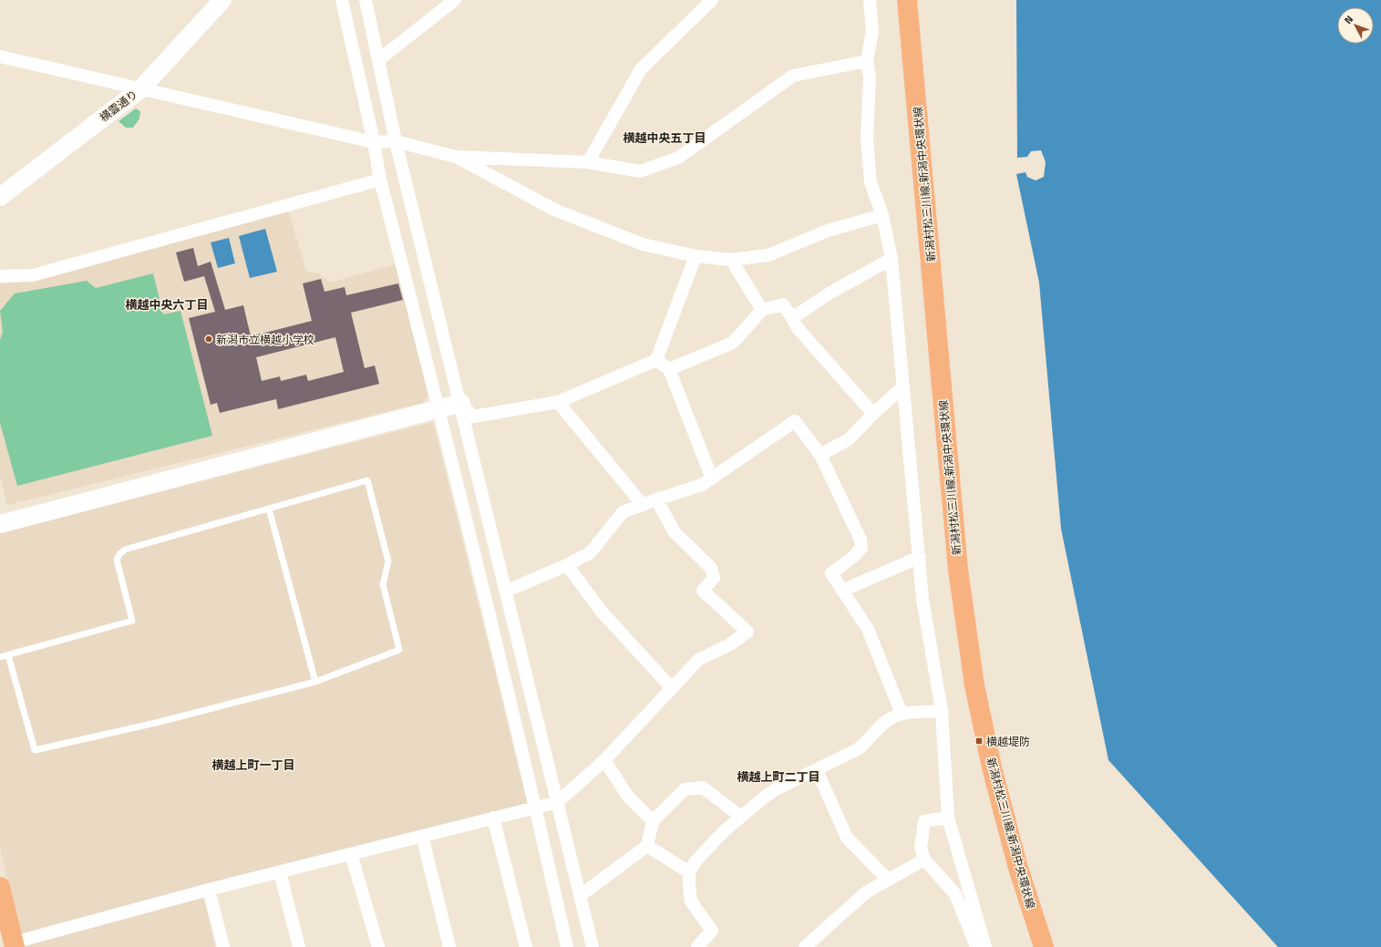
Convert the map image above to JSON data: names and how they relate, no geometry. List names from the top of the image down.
{
  "streets": {
    "main road": ["新潟村松三川線;新潟中央環状線"],
    "street": ["横雲通り"]
  },
  "districts": [
    "横越中央五丁目",
    "横越中央六丁目",
    "横越上町一丁目",
    "横越上町二丁目"
  ],
  "places": {
    "other": ["新潟市立横越小学校"],
    "transit": ["横越堤防"]
  },
  "north": "top left"
}
